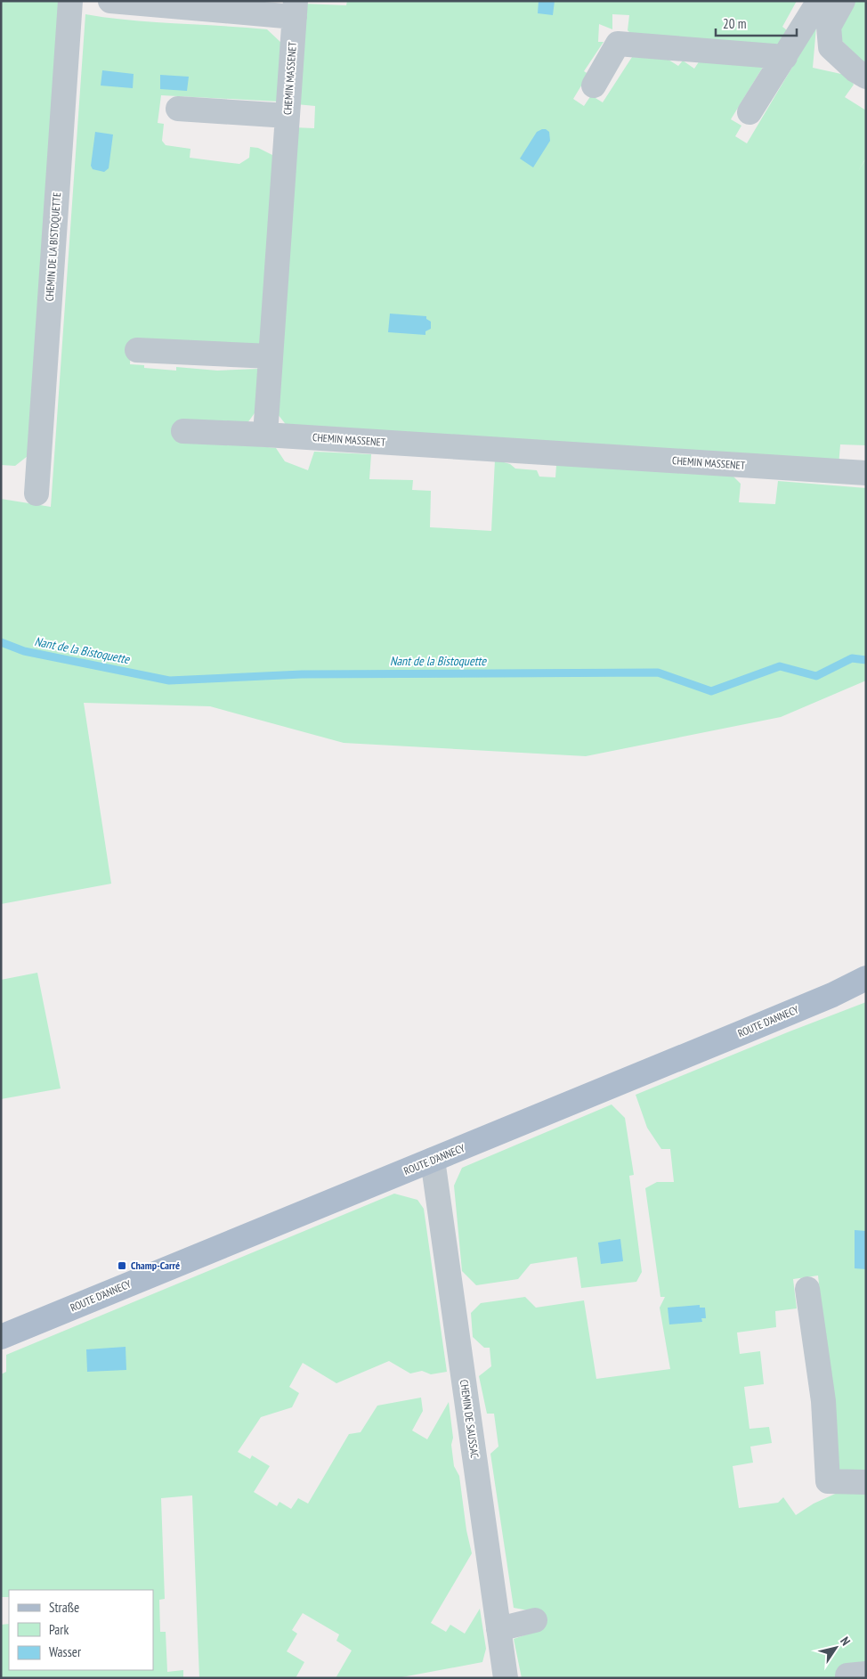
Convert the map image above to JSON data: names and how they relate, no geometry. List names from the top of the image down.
{
  "streets": {
    "main road": ["ROUTE D'ANNECY"],
    "street": ["CHEMIN MASSENET", "CHEMIN DE LA BISTOQUETTE", "CHEMIN DE SAUSSAC"]
  },
  "crossings": [
    ["ROUTE D'ANNECY", "CHEMIN DE SAUSSAC"]
  ],
  "water": ["Nant de la Bistoquette"],
  "places": {
    "transit": ["Champ-Carré"]
  },
  "legend": ["Straße", "Park", "Wasser"],
  "scale_bar": "20 m",
  "north": "top right"
}
